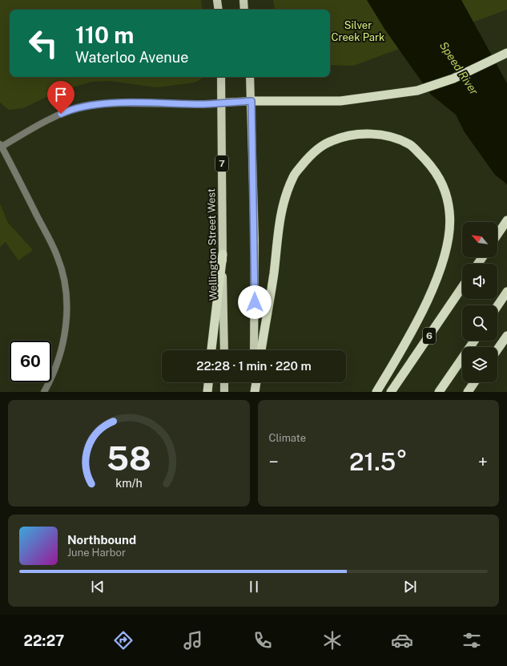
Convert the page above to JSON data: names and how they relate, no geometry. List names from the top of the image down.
{
  "streets": {
    "highway": ["6"],
    "main road": ["7", "Wellington Street West"]
  },
  "water": ["Speed River"],
  "parks": ["Silver Creek Park"],
  "north": "top left",
  "page": {
    "turn": ["110 m", "Waterloo Avenue"],
    "limit": "60",
    "trip": "22:28 · 1 min · 220 m",
    "tile": "Climate",
    "heat": ["−", "21.5°", "+"],
    "song": ["Northbound", "June Harbor"],
    "tabs": "22:27",
    "gauge": ["58", "km/h"]
  }
}
